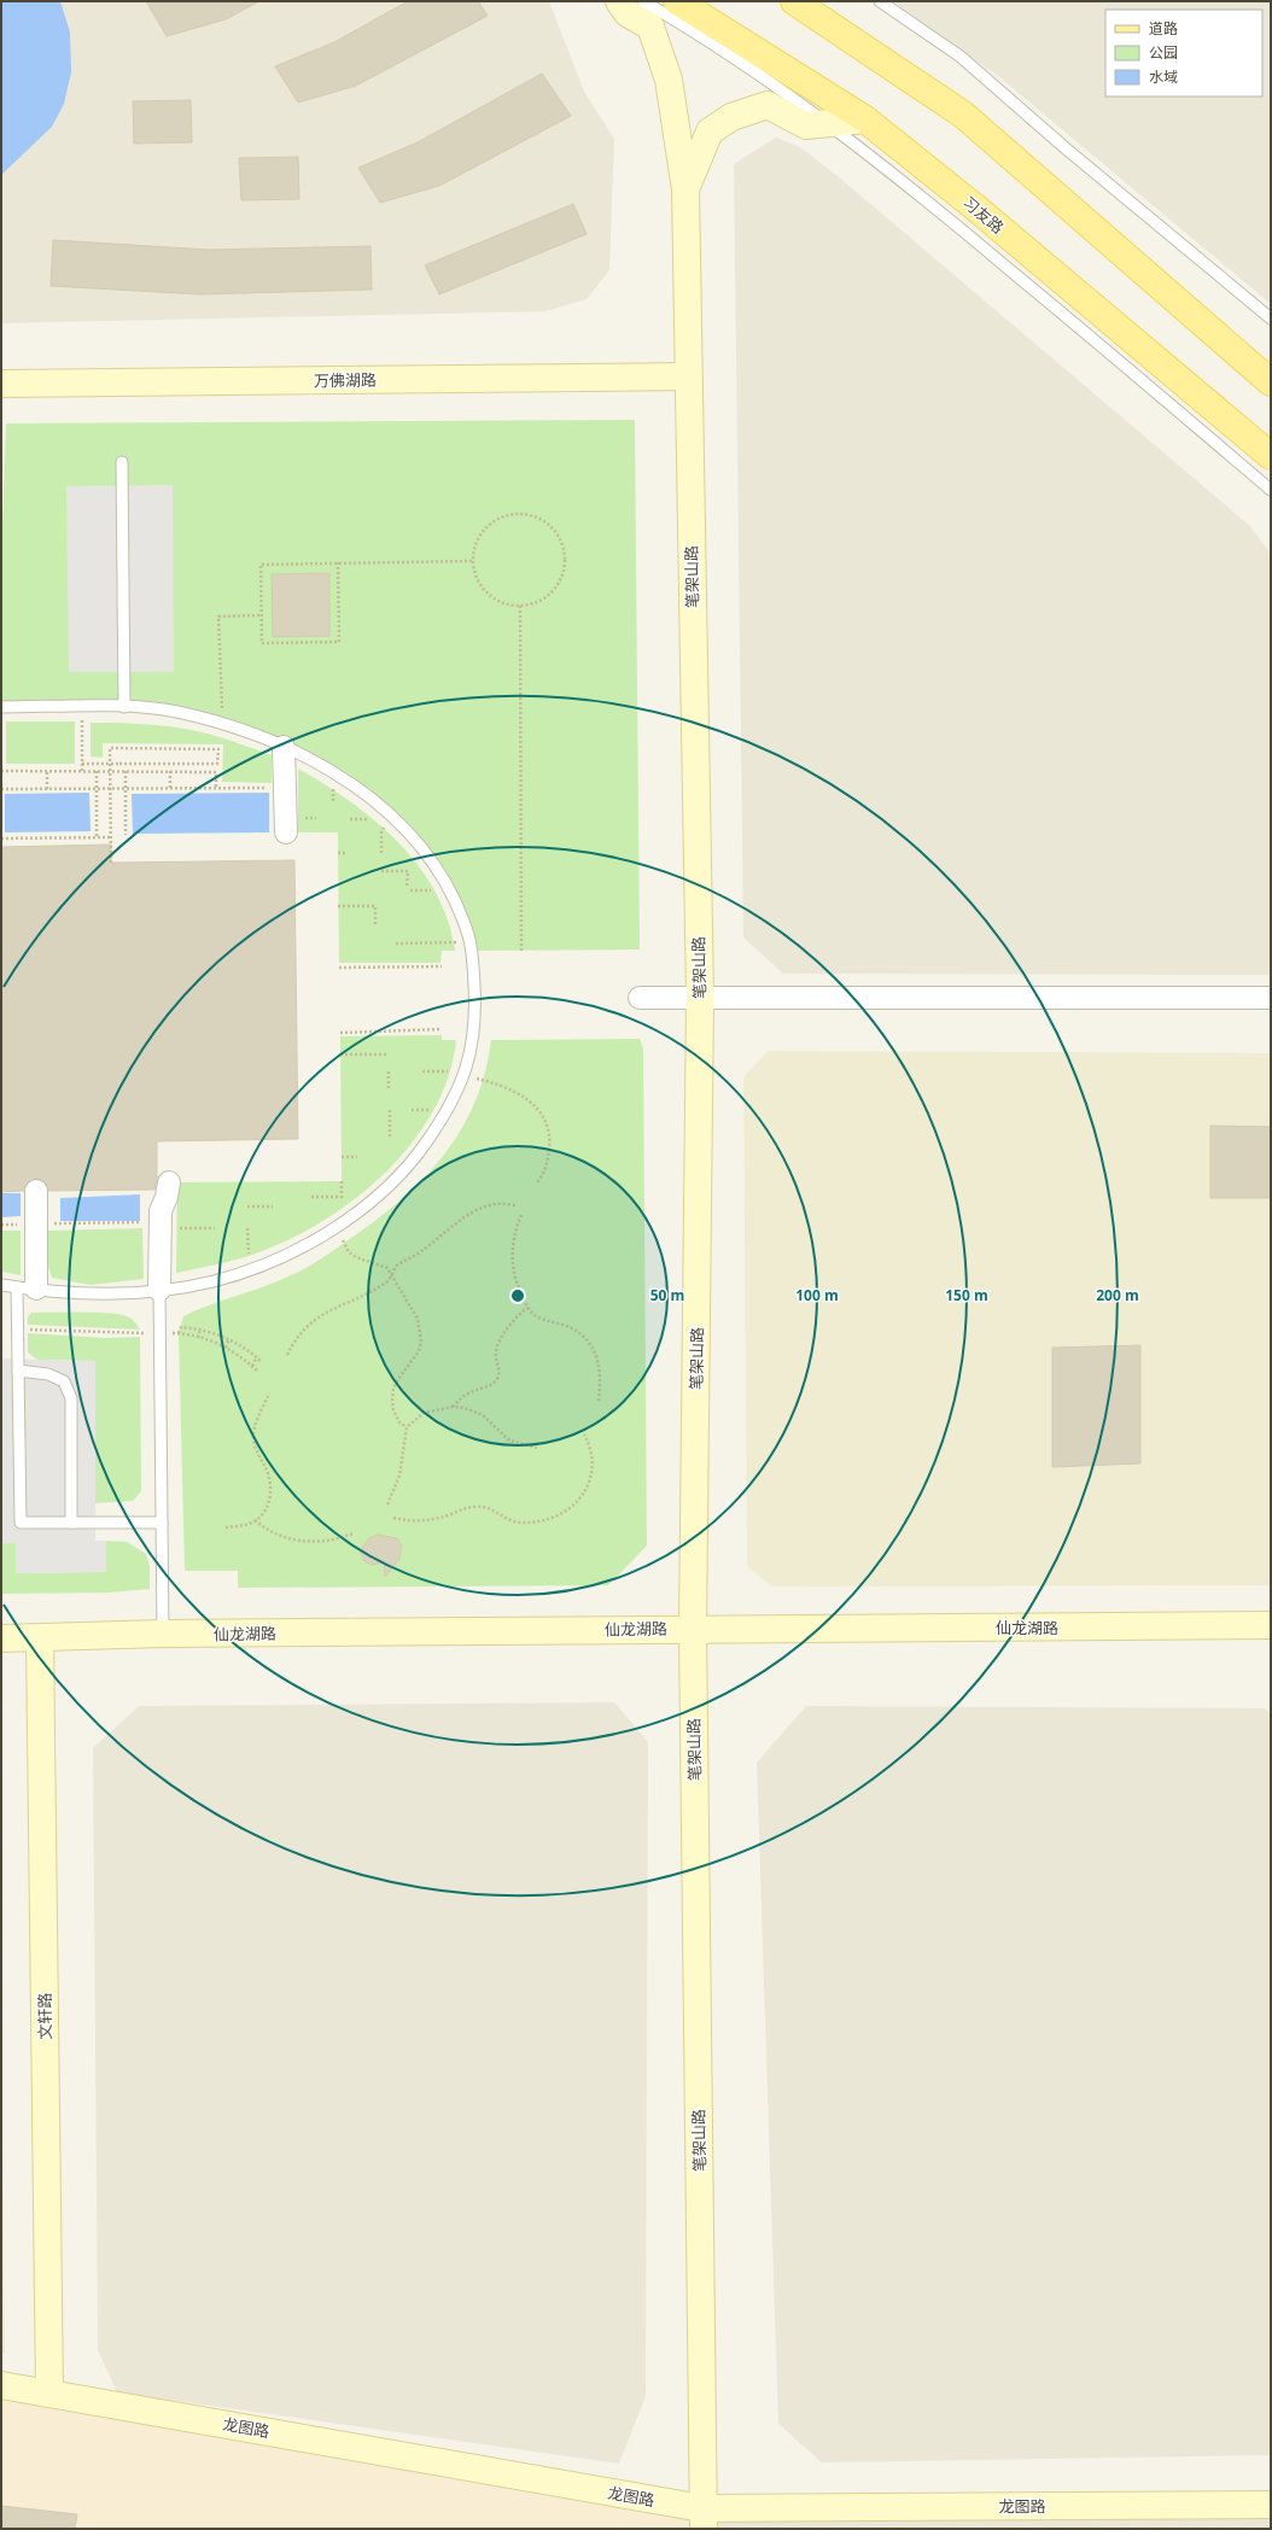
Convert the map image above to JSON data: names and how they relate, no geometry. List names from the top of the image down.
{
  "streets": {
    "main road": ["习友路"],
    "street": [
      "万佛湖路",
      "笔架山路",
      "仙龙湖路",
      "文轩路",
      "龙图路"
    ]
  },
  "crossings": [
    ["万佛湖路", "笔架山路"],
    ["笔架山路", "仙龙湖路"],
    ["笔架山路", "龙图路"],
    ["仙龙湖路", "文轩路"],
    ["文轩路", "龙图路"]
  ],
  "legend": ["道路", "公园", "水域"],
  "rings": [
    "50 m",
    "100 m",
    "150 m",
    "200 m"
  ]
}
